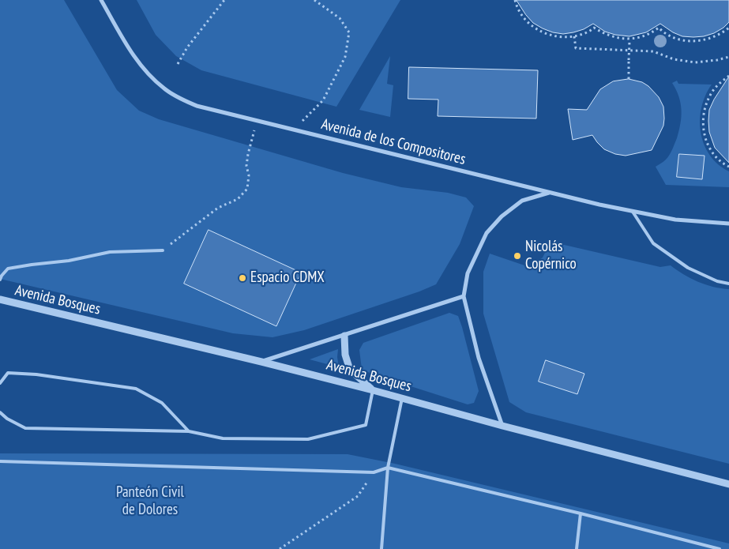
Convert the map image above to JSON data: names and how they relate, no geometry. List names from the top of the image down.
{
  "streets": {
    "street": ["Avenida de los Compositores", "Avenida Bosques"]
  },
  "parks": ["Panteón Civil de Dolores"],
  "places": ["Nicolás Copérnico", "Espacio CDMX"]
}
